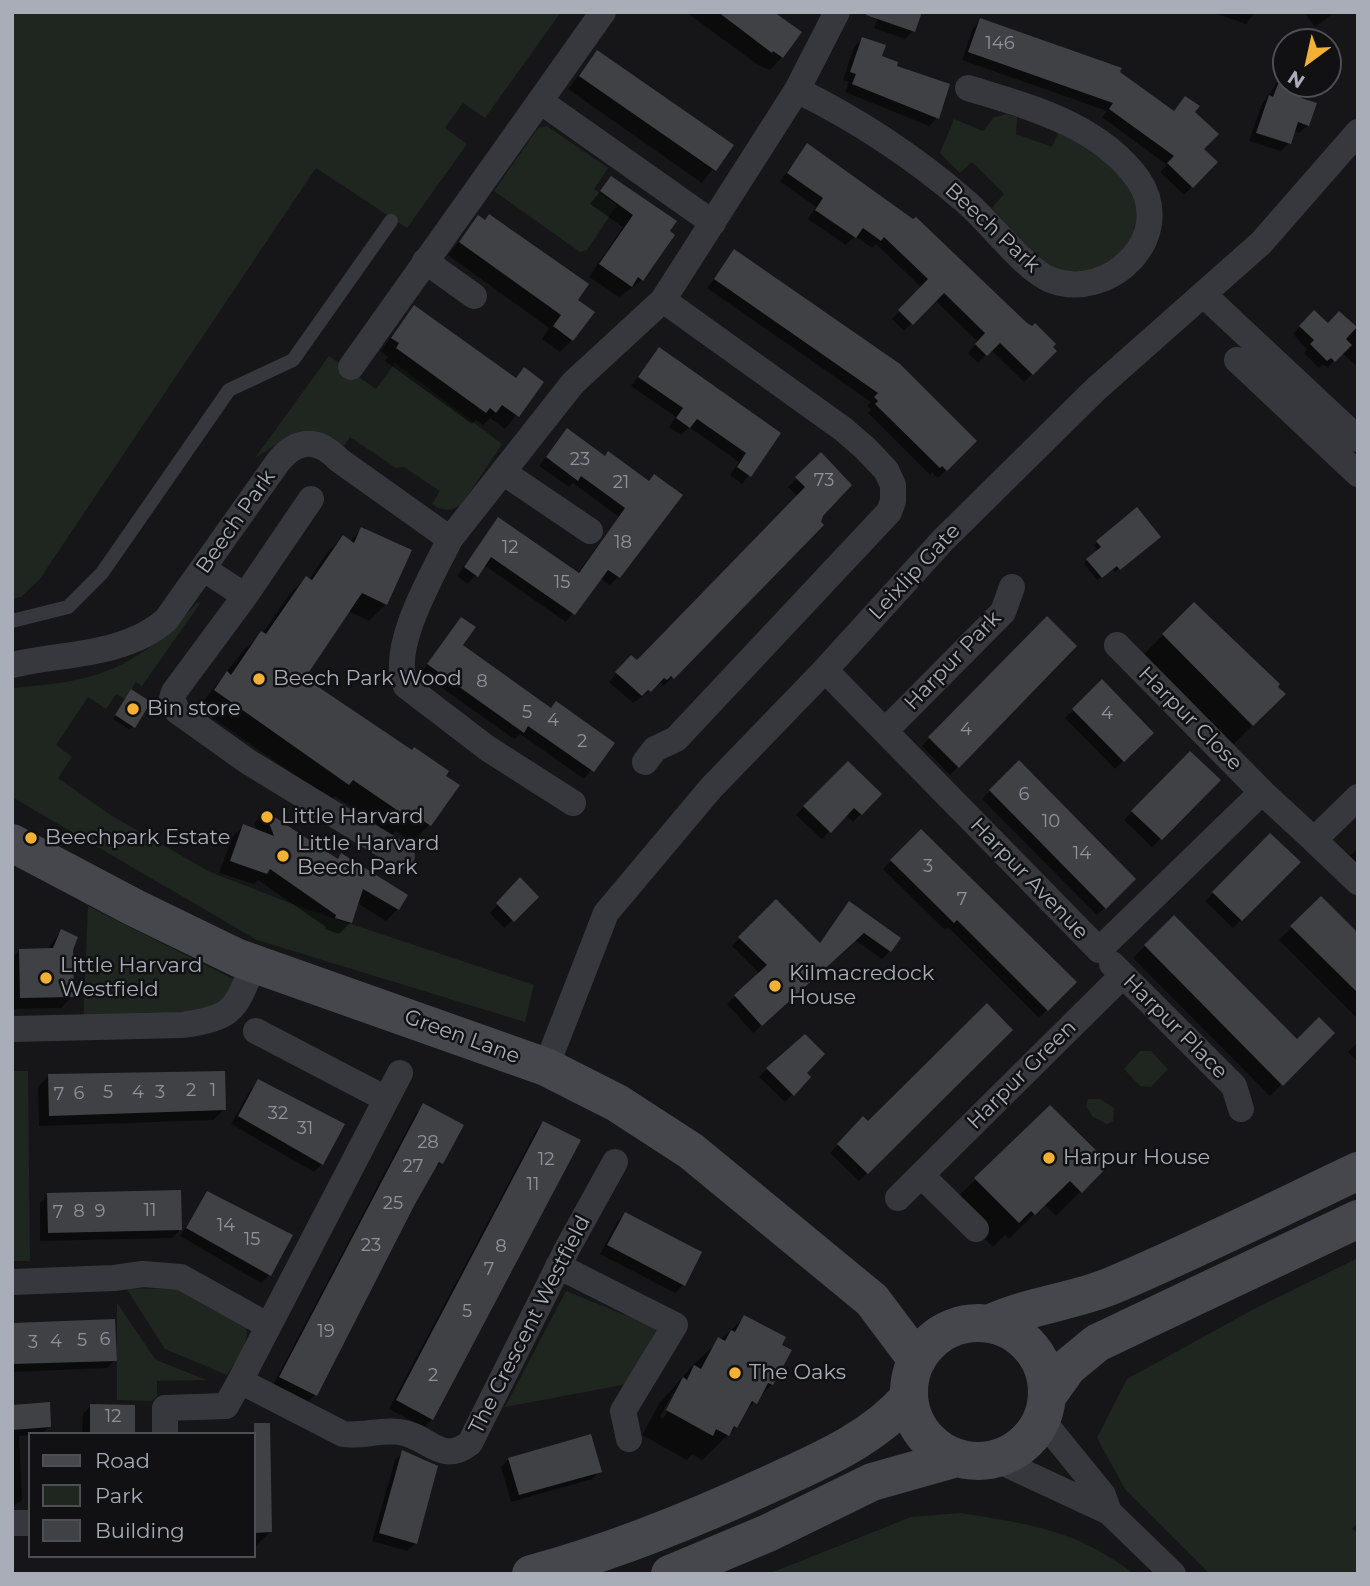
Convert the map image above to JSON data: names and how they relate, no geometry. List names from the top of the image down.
{
  "streets": {
    "main road": ["Green Lane"],
    "street": [
      "Beech Park",
      "Leixlip Gate",
      "Harpur Park",
      "Harpur Close",
      "Harpur Avenue",
      "Harpur Place",
      "Harpur Green",
      "The Crescent Westfield"
    ]
  },
  "crossings": [
    ["Leixlip Gate", "Harpur Avenue"],
    ["Leixlip Gate", "Green Lane"],
    ["Harpur Park", "Harpur Avenue"],
    ["Harpur Close", "Harpur Avenue"],
    ["Harpur Avenue", "Harpur Place"],
    ["Harpur Place", "Harpur Green"]
  ],
  "places": [
    "Beech Park Wood",
    "Bin store",
    "Little Harvard",
    "Beechpark Estate",
    "Little Harvard Beech Park",
    "Little Harvard Westfield",
    "Kilmacredock House",
    "Harpur House",
    "The Oaks"
  ],
  "house_numbers": [
    "146",
    "23",
    "73",
    "21",
    "18",
    "12",
    "15",
    "8",
    "5",
    "4",
    "4",
    "4",
    "2",
    "6",
    "10",
    "14",
    "3",
    "7",
    "2",
    "1",
    "5",
    "4",
    "3",
    "6",
    "7",
    "32",
    "31",
    "28",
    "12",
    "27",
    "11",
    "25",
    "11",
    "8",
    "9",
    "7",
    "14",
    "15",
    "23",
    "8",
    "7",
    "5",
    "19",
    "6",
    "5",
    "4",
    "3",
    "2",
    "12"
  ],
  "legend": ["Road", "Park", "Building"],
  "north": "bottom left"
}
